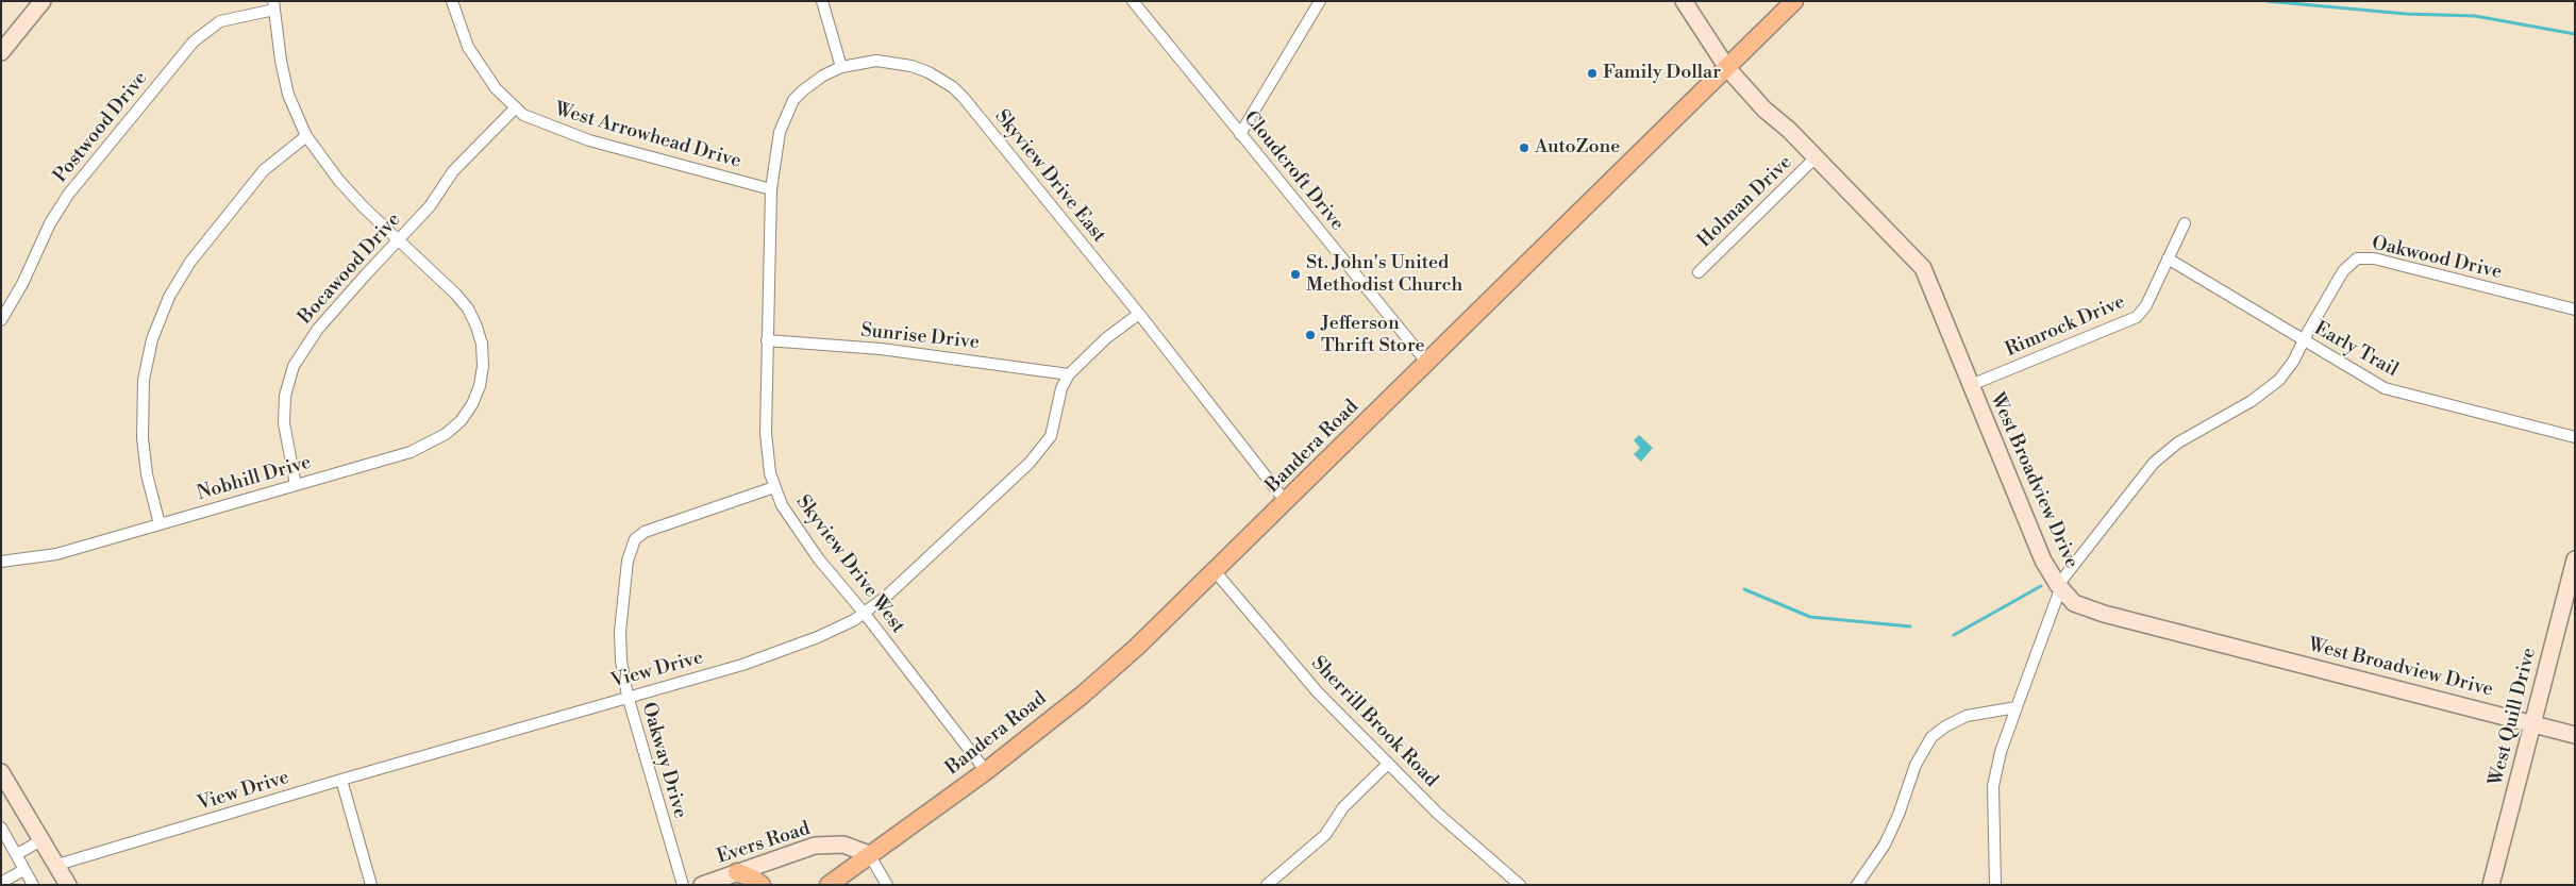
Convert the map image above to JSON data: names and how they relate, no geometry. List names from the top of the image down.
{
  "streets": {
    "main road": ["Bandera Road"],
    "street": [
      "Postwood Drive",
      "West Arrowhead Drive",
      "Cloudcroft Drive",
      "Skyview Drive East",
      "Holman Drive",
      "Oakwood Drive",
      "Bocawood Drive",
      "Rimrock Drive",
      "Sunrise Drive",
      "Early Trail",
      "Nobhill Drive",
      "West Broadview Drive",
      "Skyview Drive West",
      "View Drive",
      "West Quill Drive",
      "Sherrill Brook Road",
      "Oakway Drive",
      "Evers Road"
    ]
  },
  "crossings": [
    ["Postwood Drive", "Nobhill Drive"],
    ["West Arrowhead Drive", "Skyview Drive East"],
    ["West Arrowhead Drive", "Bocawood Drive"],
    ["West Arrowhead Drive", "Skyview Drive West"],
    ["Cloudcroft Drive", "Bandera Road"],
    ["Skyview Drive East", "Bandera Road"],
    ["Skyview Drive East", "Skyview Drive West"],
    ["Skyview Drive East", "View Drive"],
    ["Holman Drive", "West Broadview Drive"],
    ["Oakwood Drive", "Early Trail"],
    ["Oakwood Drive", "West Broadview Drive"],
    ["Bocawood Drive", "Nobhill Drive"],
    ["Rimrock Drive", "Early Trail"],
    ["Rimrock Drive", "West Broadview Drive"],
    ["Sunrise Drive", "Skyview Drive West"],
    ["Sunrise Drive", "View Drive"],
    ["Bandera Road", "West Broadview Drive"],
    ["Bandera Road", "Skyview Drive West"],
    ["Bandera Road", "Sherrill Brook Road"],
    ["Bandera Road", "Evers Road"],
    ["West Broadview Drive", "West Quill Drive"],
    ["Skyview Drive West", "View Drive"],
    ["Skyview Drive West", "Oakway Drive"],
    ["View Drive", "Oakway Drive"]
  ],
  "places": [
    "Family Dollar",
    "AutoZone",
    "St. John's United Methodist Church",
    "Jefferson Thrift Store"
  ]
}
